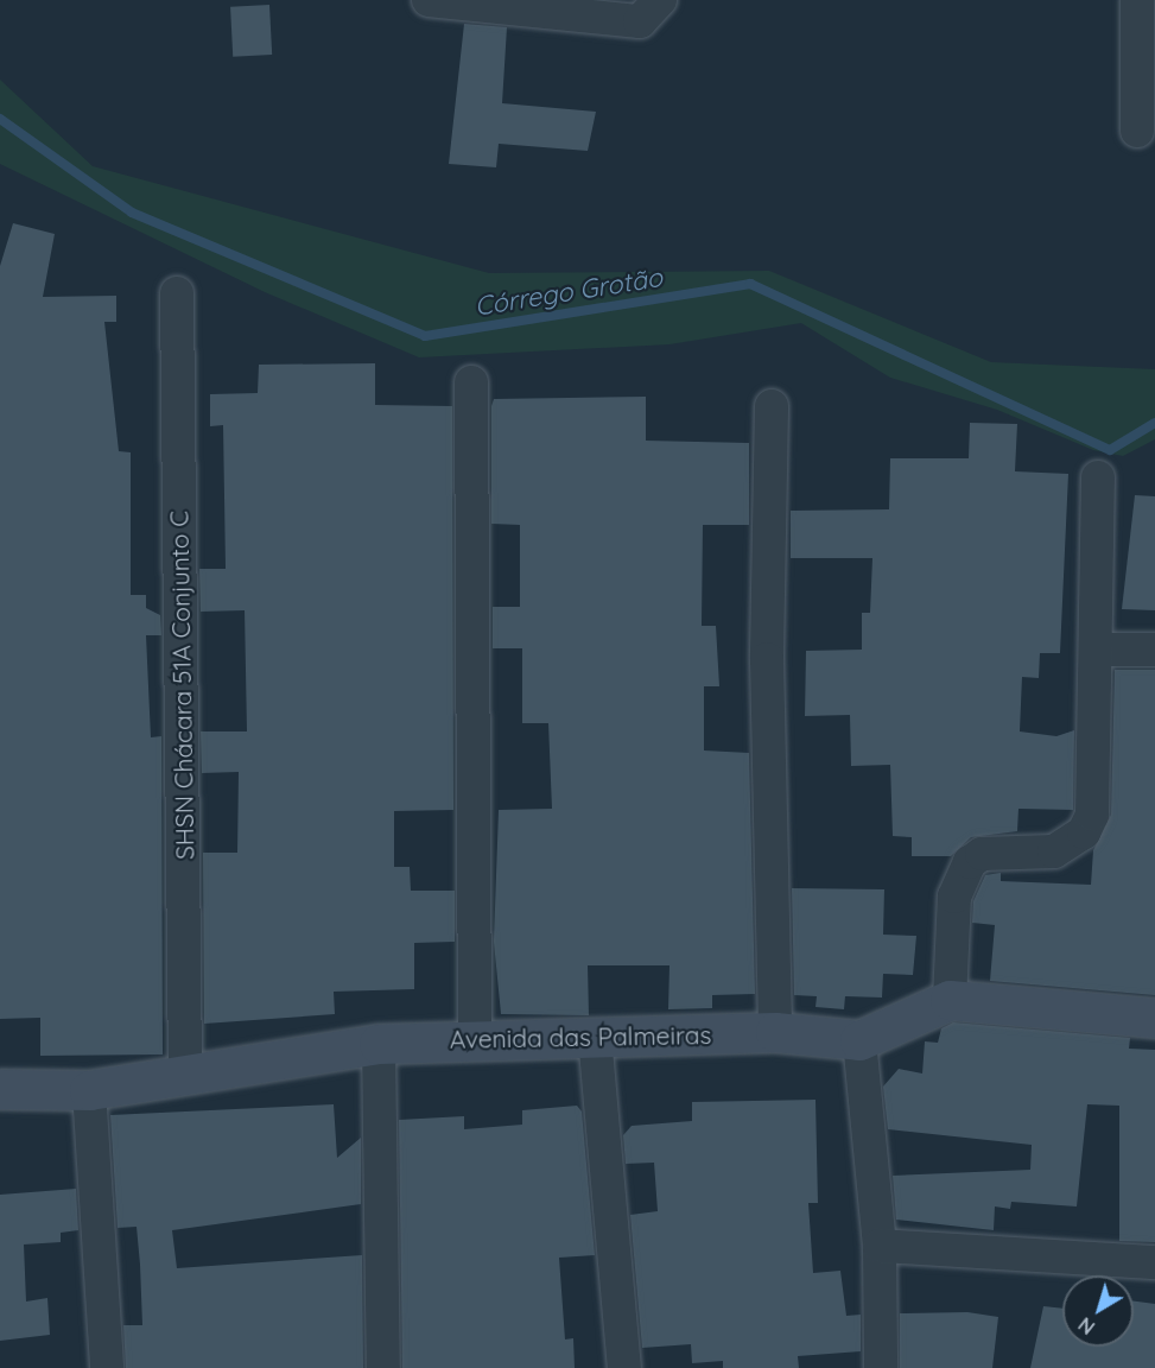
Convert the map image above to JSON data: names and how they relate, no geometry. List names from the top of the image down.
{
  "streets": {
    "street": ["SHSN Chácara 51A Conjunto C", "Avenida das Palmeiras"]
  },
  "crossings": [
    ["SHSN Chácara 51A Conjunto C", "Avenida das Palmeiras"]
  ],
  "water": ["Córrego Grotão"],
  "north": "bottom left"
}
